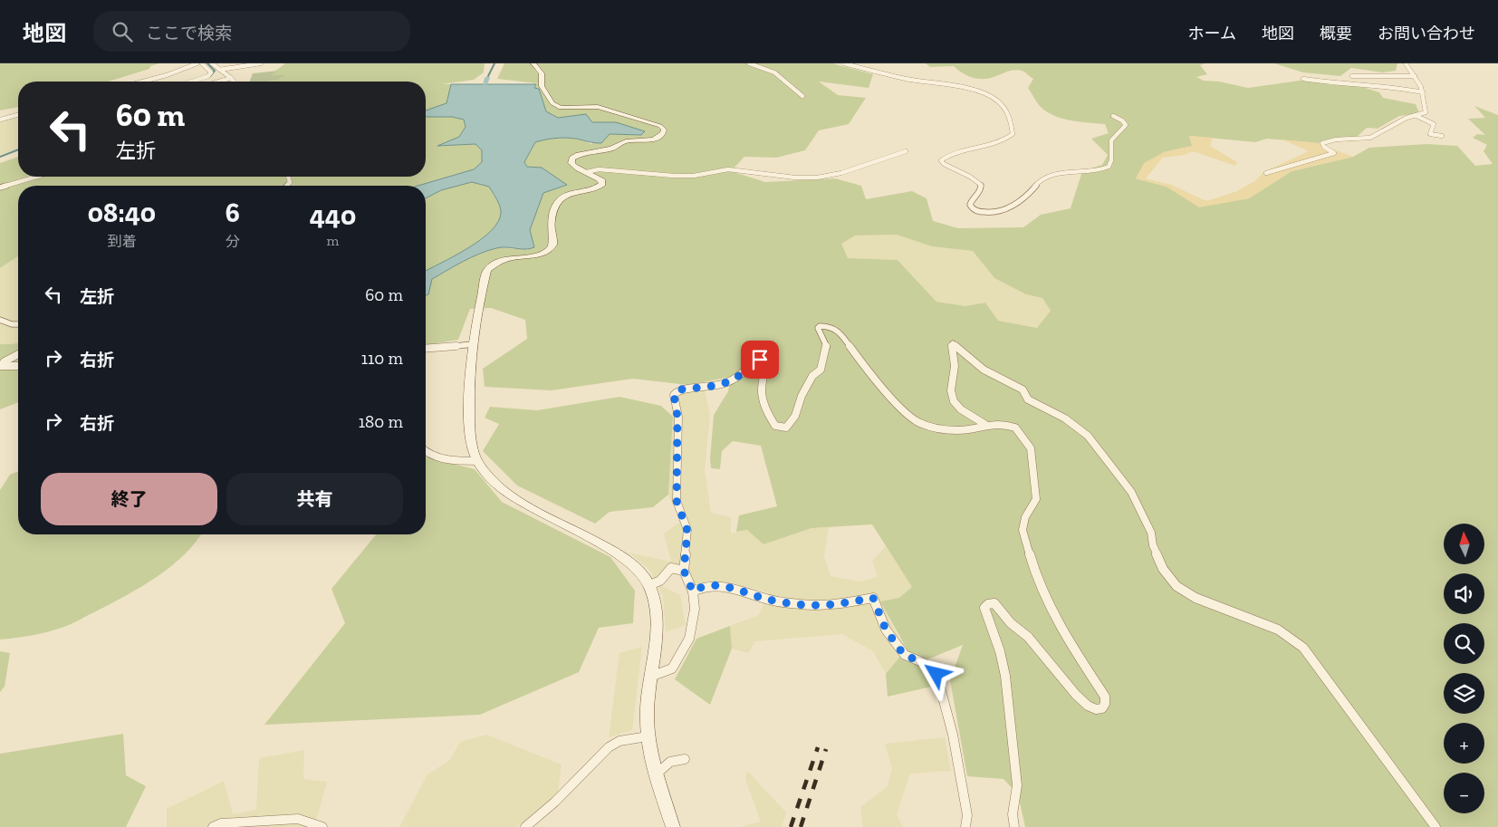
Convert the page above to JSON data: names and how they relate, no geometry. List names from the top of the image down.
{
  "north": "top",
  "page": {
    "header": "地図",
    "search": "ここで検索",
    "nav": [
      "ホーム",
      "地図",
      "概要",
      "お問い合わせ"
    ],
    "turn": ["60 m", "左折"],
    "eta": [
      "08:40",
      "到着",
      "6",
      "分",
      "440",
      "m"
    ],
    "list": [
      {
        "name": "左折",
        "value": "60 m"
      },
      {
        "name": "右折",
        "value": "110 m"
      },
      {
        "name": "右折",
        "value": "180 m"
      }
    ],
    "buttons": ["終了", "共有"],
    "map_buttons": ["+", "−"]
  }
}
